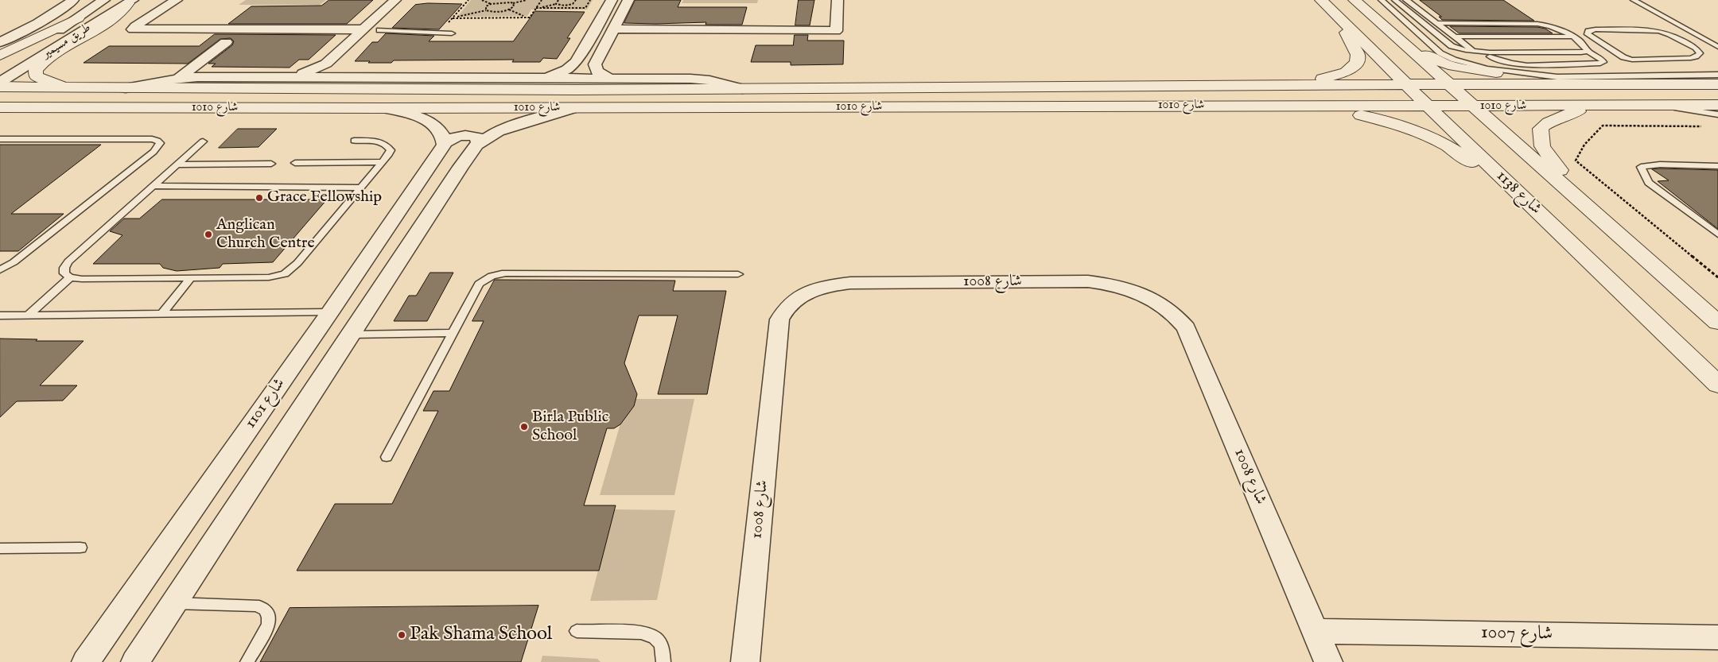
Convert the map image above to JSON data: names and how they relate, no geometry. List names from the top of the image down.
{
  "streets": {
    "street": [
      "طريق مسيمير",
      "شارع 1010",
      "شارع 1138",
      "شارع 1008",
      "شارع 1101",
      "شارع 1007"
    ]
  },
  "crossings": [
    ["شارع 1010", "شارع 1138"],
    ["شارع 1010", "شارع 1101"],
    ["شارع 1008", "شارع 1007"]
  ],
  "places": [
    "Grace Fellowship",
    "Anglican Church Centre",
    "Birla Public School",
    "Pak Shama School"
  ]
}
